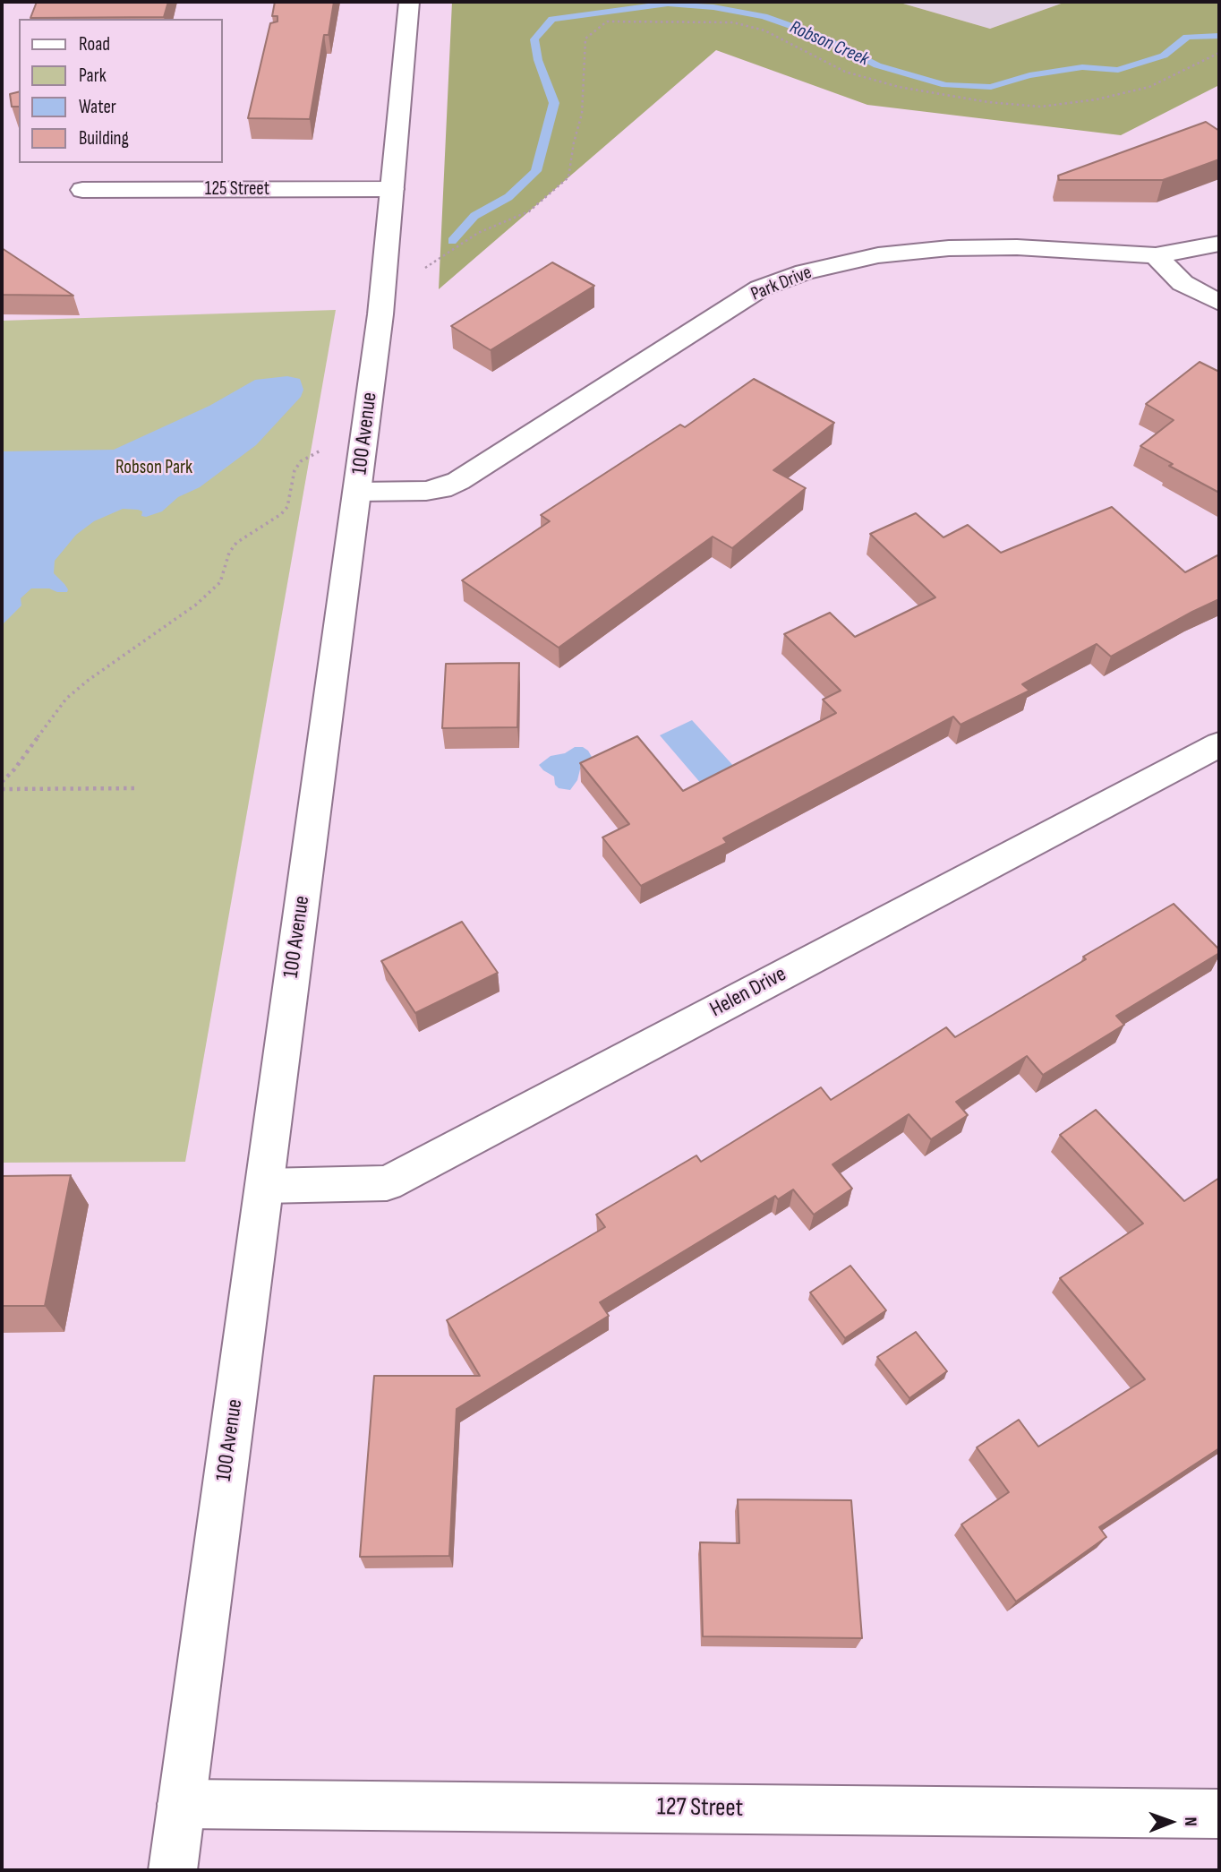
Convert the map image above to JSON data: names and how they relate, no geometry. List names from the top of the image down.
{
  "streets": {
    "street": [
      "125 Street",
      "Park Drive",
      "100 Avenue",
      "Helen Drive",
      "127 Street"
    ]
  },
  "crossings": [
    ["125 Street", "100 Avenue"],
    ["Park Drive", "100 Avenue"],
    ["100 Avenue", "Helen Drive"],
    ["100 Avenue", "127 Street"]
  ],
  "water": ["Robson Creek"],
  "parks": ["Robson Park"],
  "legend": [
    "Road",
    "Park",
    "Water",
    "Building"
  ],
  "north": "right"
}
